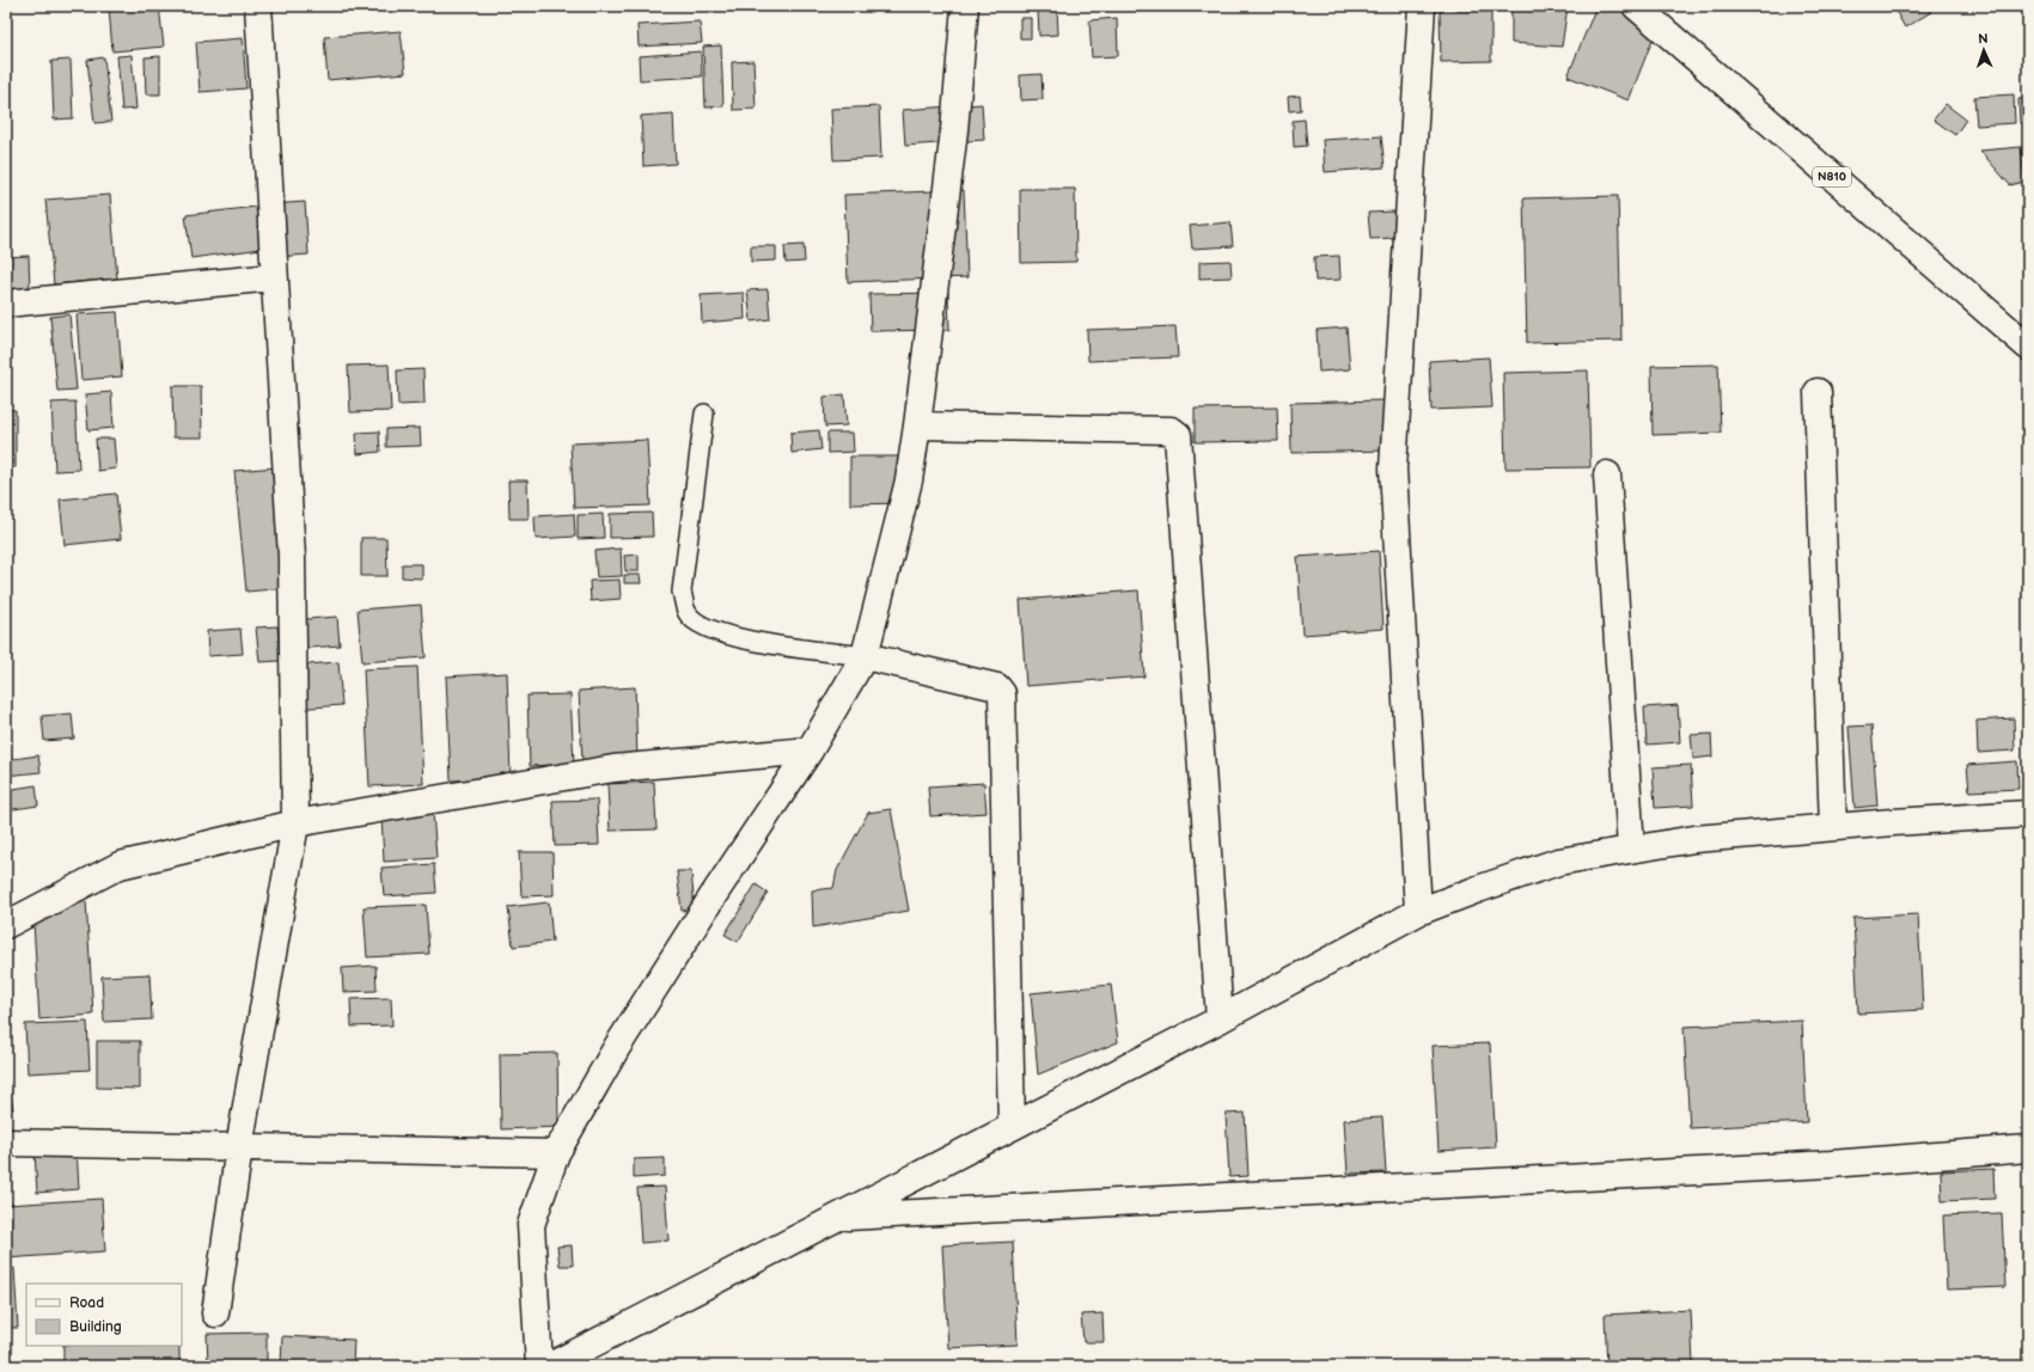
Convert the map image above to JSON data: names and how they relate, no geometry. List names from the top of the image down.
{
  "streets": {
    "main road": ["N810"]
  },
  "legend": ["Road", "Building"],
  "north": "top"
}
